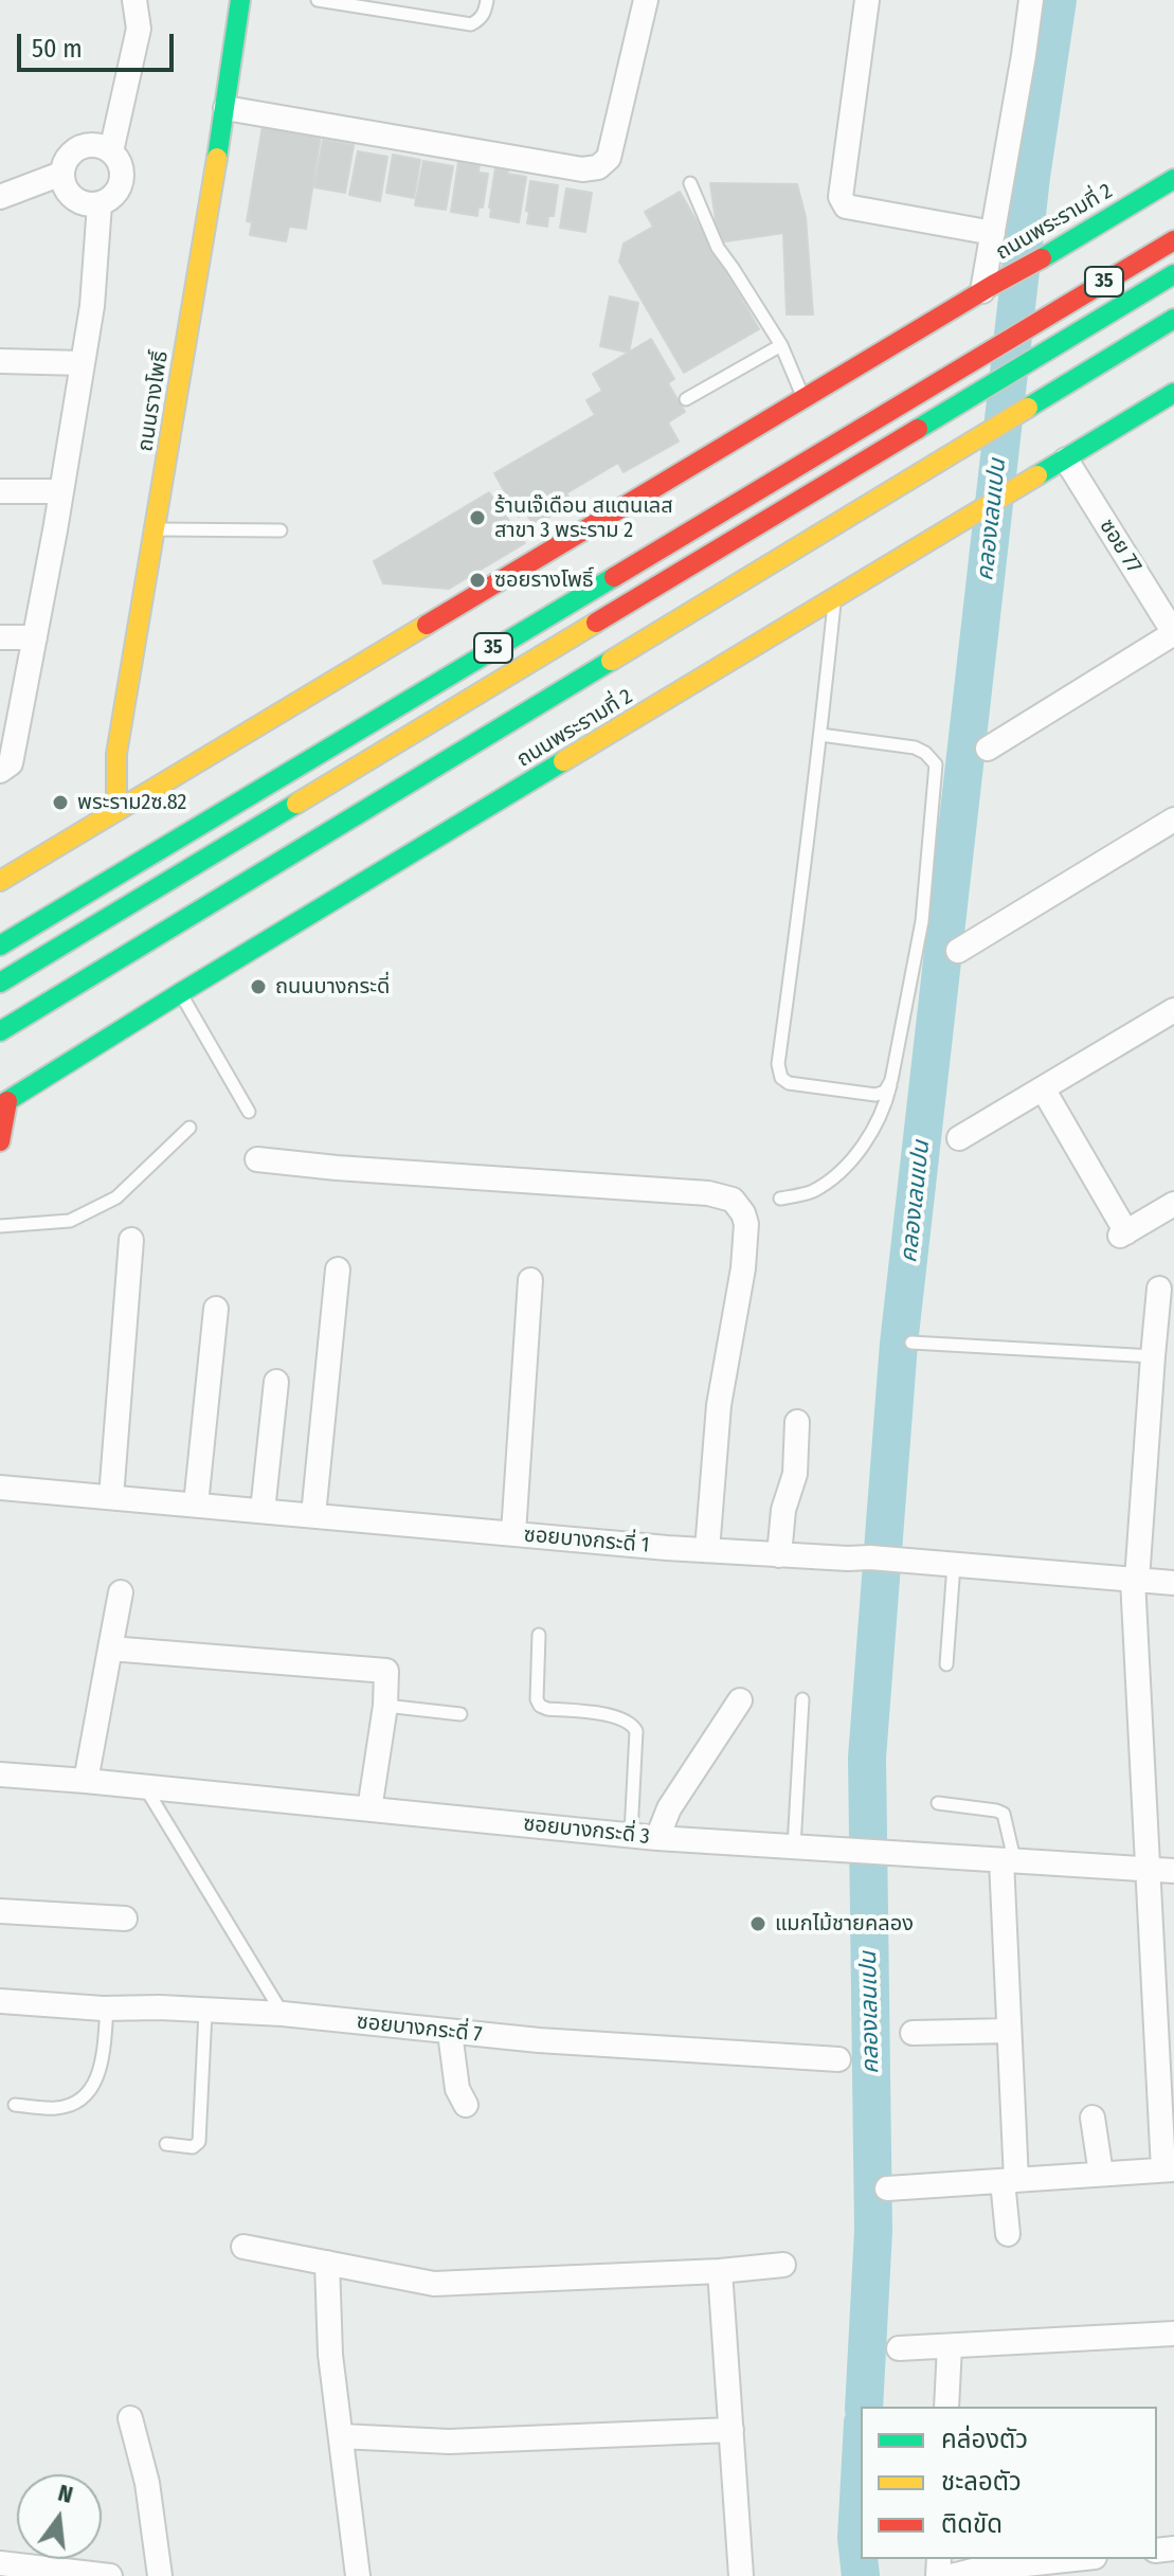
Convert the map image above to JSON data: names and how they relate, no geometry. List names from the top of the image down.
{
  "streets": {
    "main road": ["ถนนพระรามที่ 2", "35", "ถนนรางโพธิ์"],
    "street": [
      "ซอย 77",
      "ซอยบางกระดี่ 1",
      "ซอยบางกระดี่ 3",
      "ซอยบางกระดี่ 7"
    ]
  },
  "crossings": [
    ["ถนนพระรามที่ 2", "ถนนรางโพธิ์"],
    ["ถนนพระรามที่ 2", "ซอย 77"]
  ],
  "water": ["คลองเลนเปน"],
  "places": [
    "ร้านเจ๊เดือน สแตนเลส สาขา 3 พระราม 2",
    "ซอยรางโพธิ์",
    "พระราม2ซ.82",
    "ถนนบางกระดี่",
    "แมกไม้ชายคลอง"
  ],
  "legend": ["คล่องตัว", "ชะลอตัว", "ติดขัด"],
  "scale_bar": "50 m",
  "north": "top"
}
